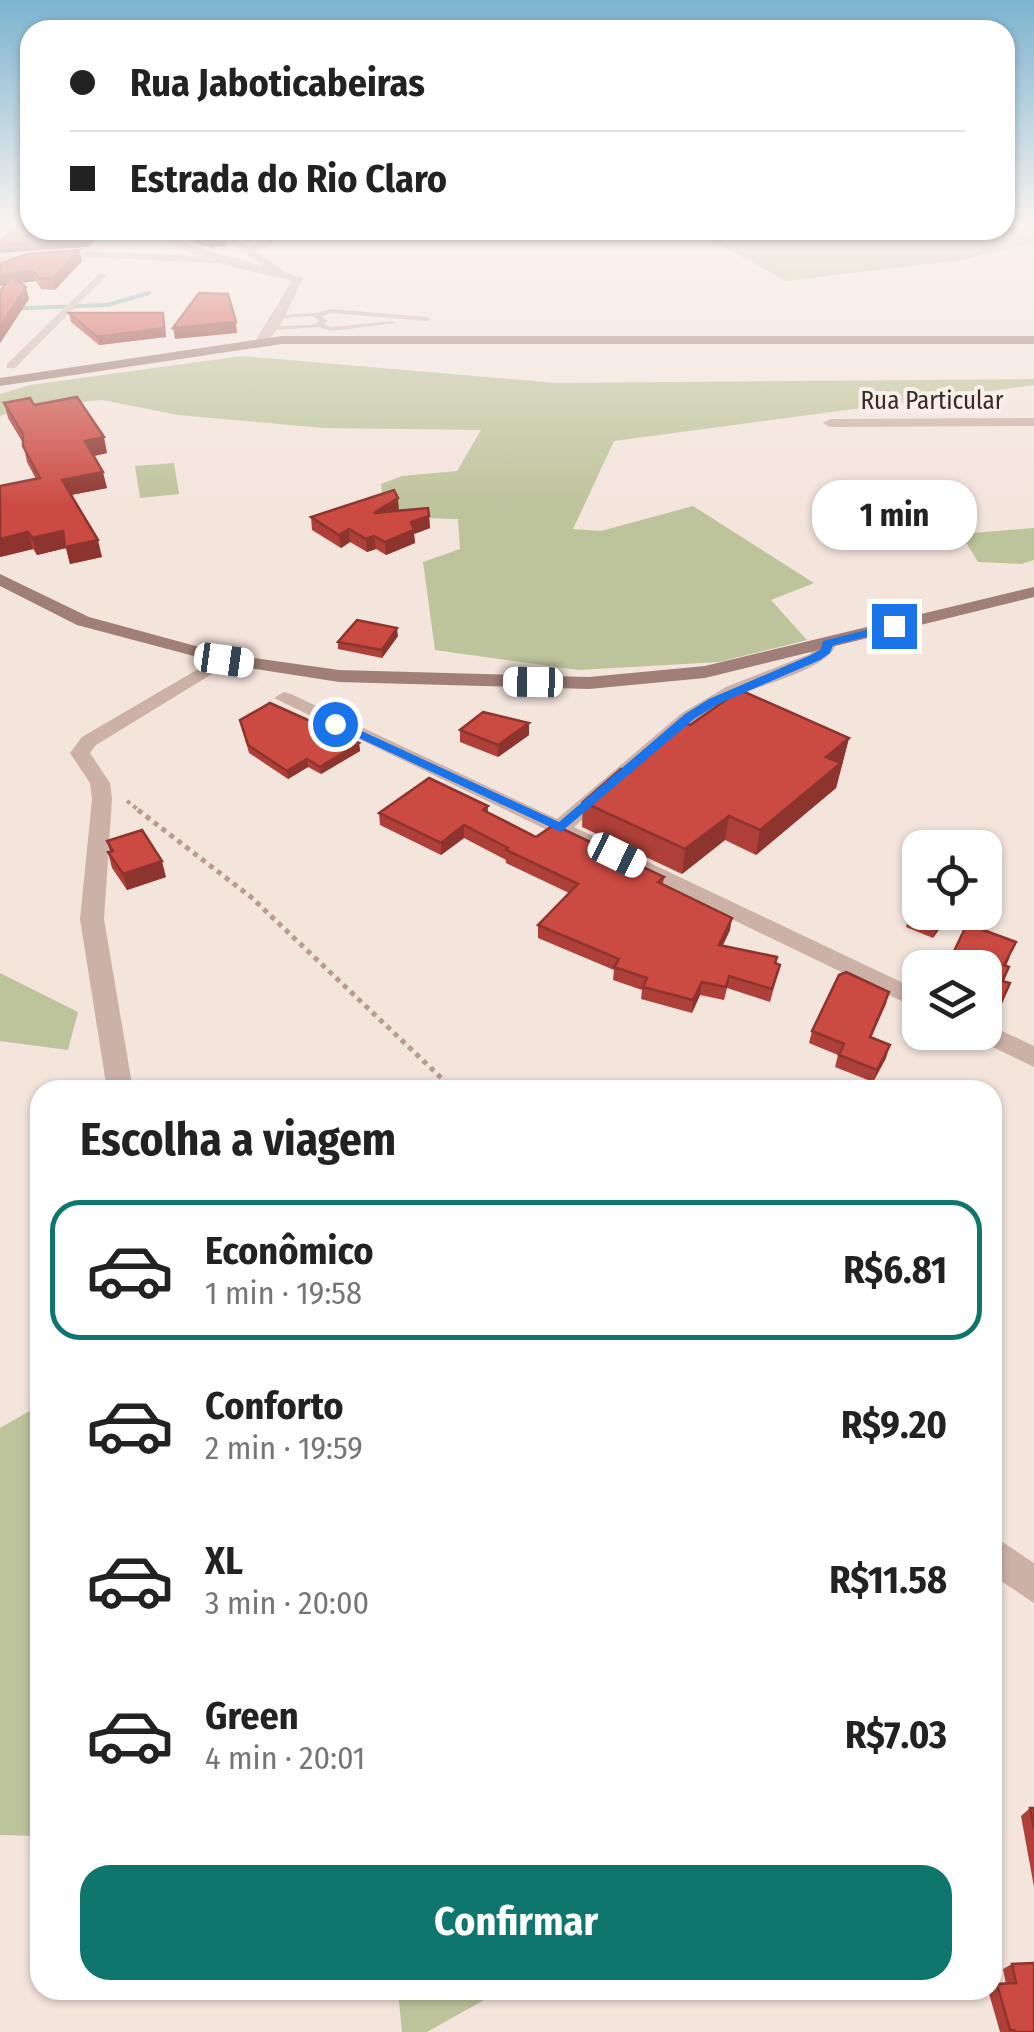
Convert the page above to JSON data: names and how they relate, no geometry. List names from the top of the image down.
{
  "streets": {
    "street": ["Rua Particular"]
  },
  "page": {
    "banner": ["Rua Jaboticabeiras", "Estrada do Rio Claro"],
    "bubble": "1 min",
    "heading": "Escolha a viagem",
    "list": [
      {
        "name": "Econômico",
        "note": "1 min · 19:58",
        "value": "R$6.81"
      },
      {
        "name": "Conforto",
        "note": "2 min · 19:59",
        "value": "R$9.20"
      },
      {
        "name": "XL",
        "note": "3 min · 20:00",
        "value": "R$11.58"
      },
      {
        "name": "Green",
        "note": "4 min · 20:01",
        "value": "R$7.03"
      }
    ],
    "buttons": "Confirmar"
  }
}
